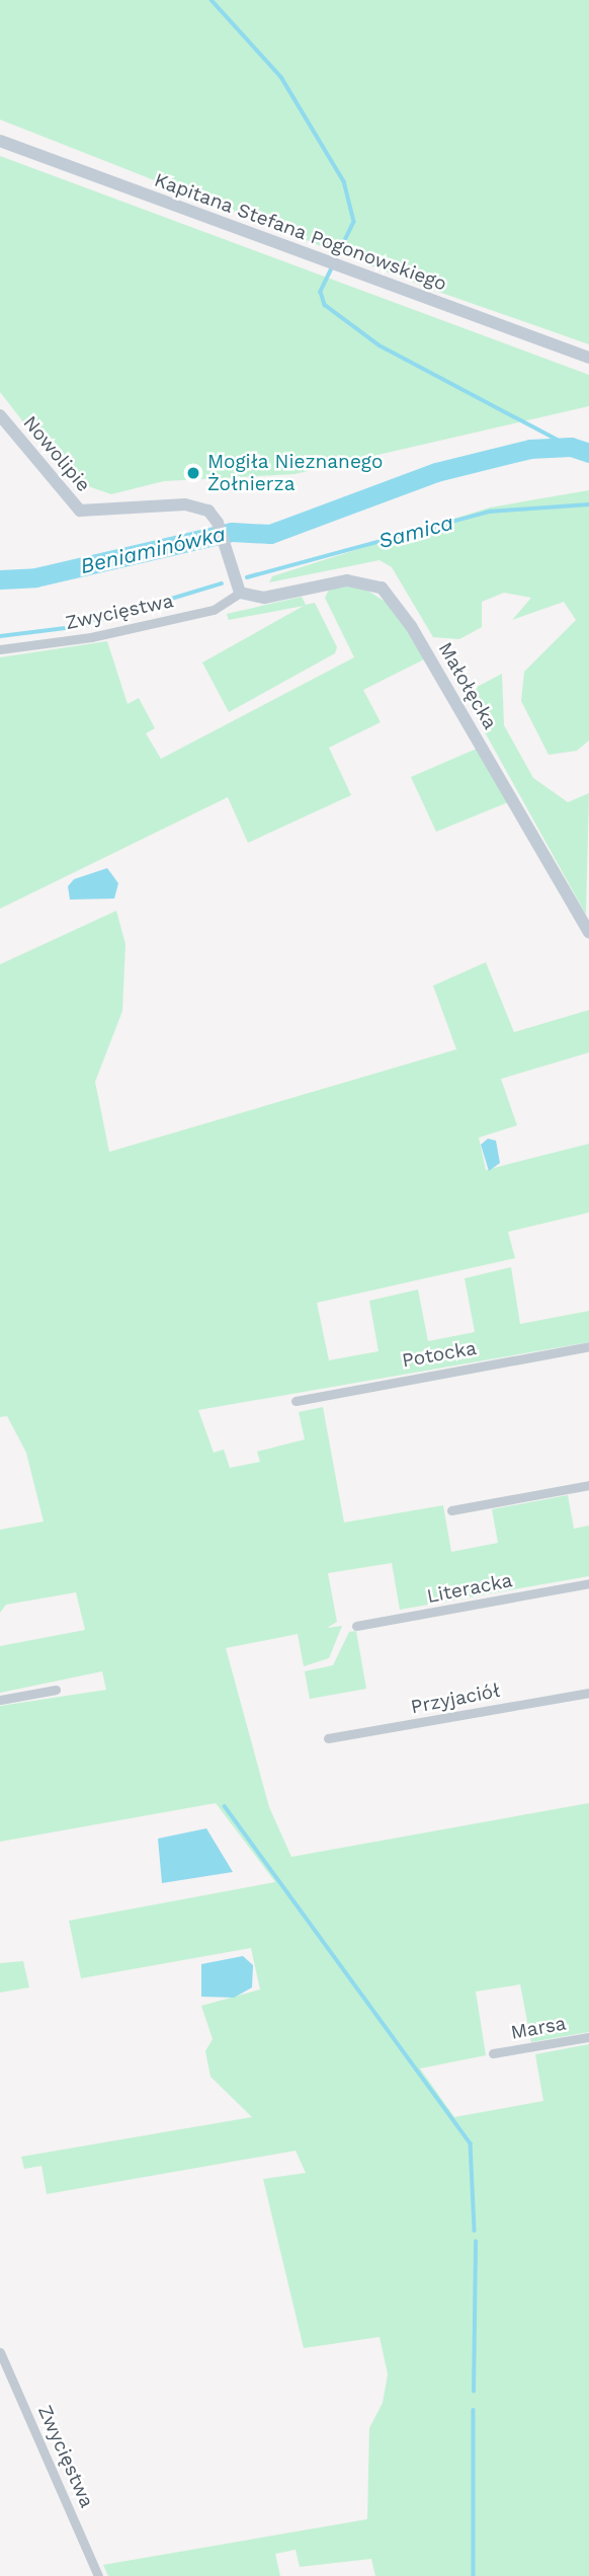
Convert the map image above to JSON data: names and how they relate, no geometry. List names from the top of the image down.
{
  "streets": {
    "street": [
      "Kapitana Stefana Pogonowskiego",
      "Nowolipie",
      "Zwycięstwa",
      "Małołęcka",
      "Potocka",
      "Literacka",
      "Przyjaciół",
      "Marsa"
    ]
  },
  "crossings": [
    ["Nowolipie", "Zwycięstwa"],
    ["Nowolipie", "Małołęcka"],
    ["Zwycięstwa", "Małołęcka"]
  ],
  "water": ["Samica", "Beniaminówka"],
  "places": ["Mogiła Nieznanego Żołnierza"]
}
